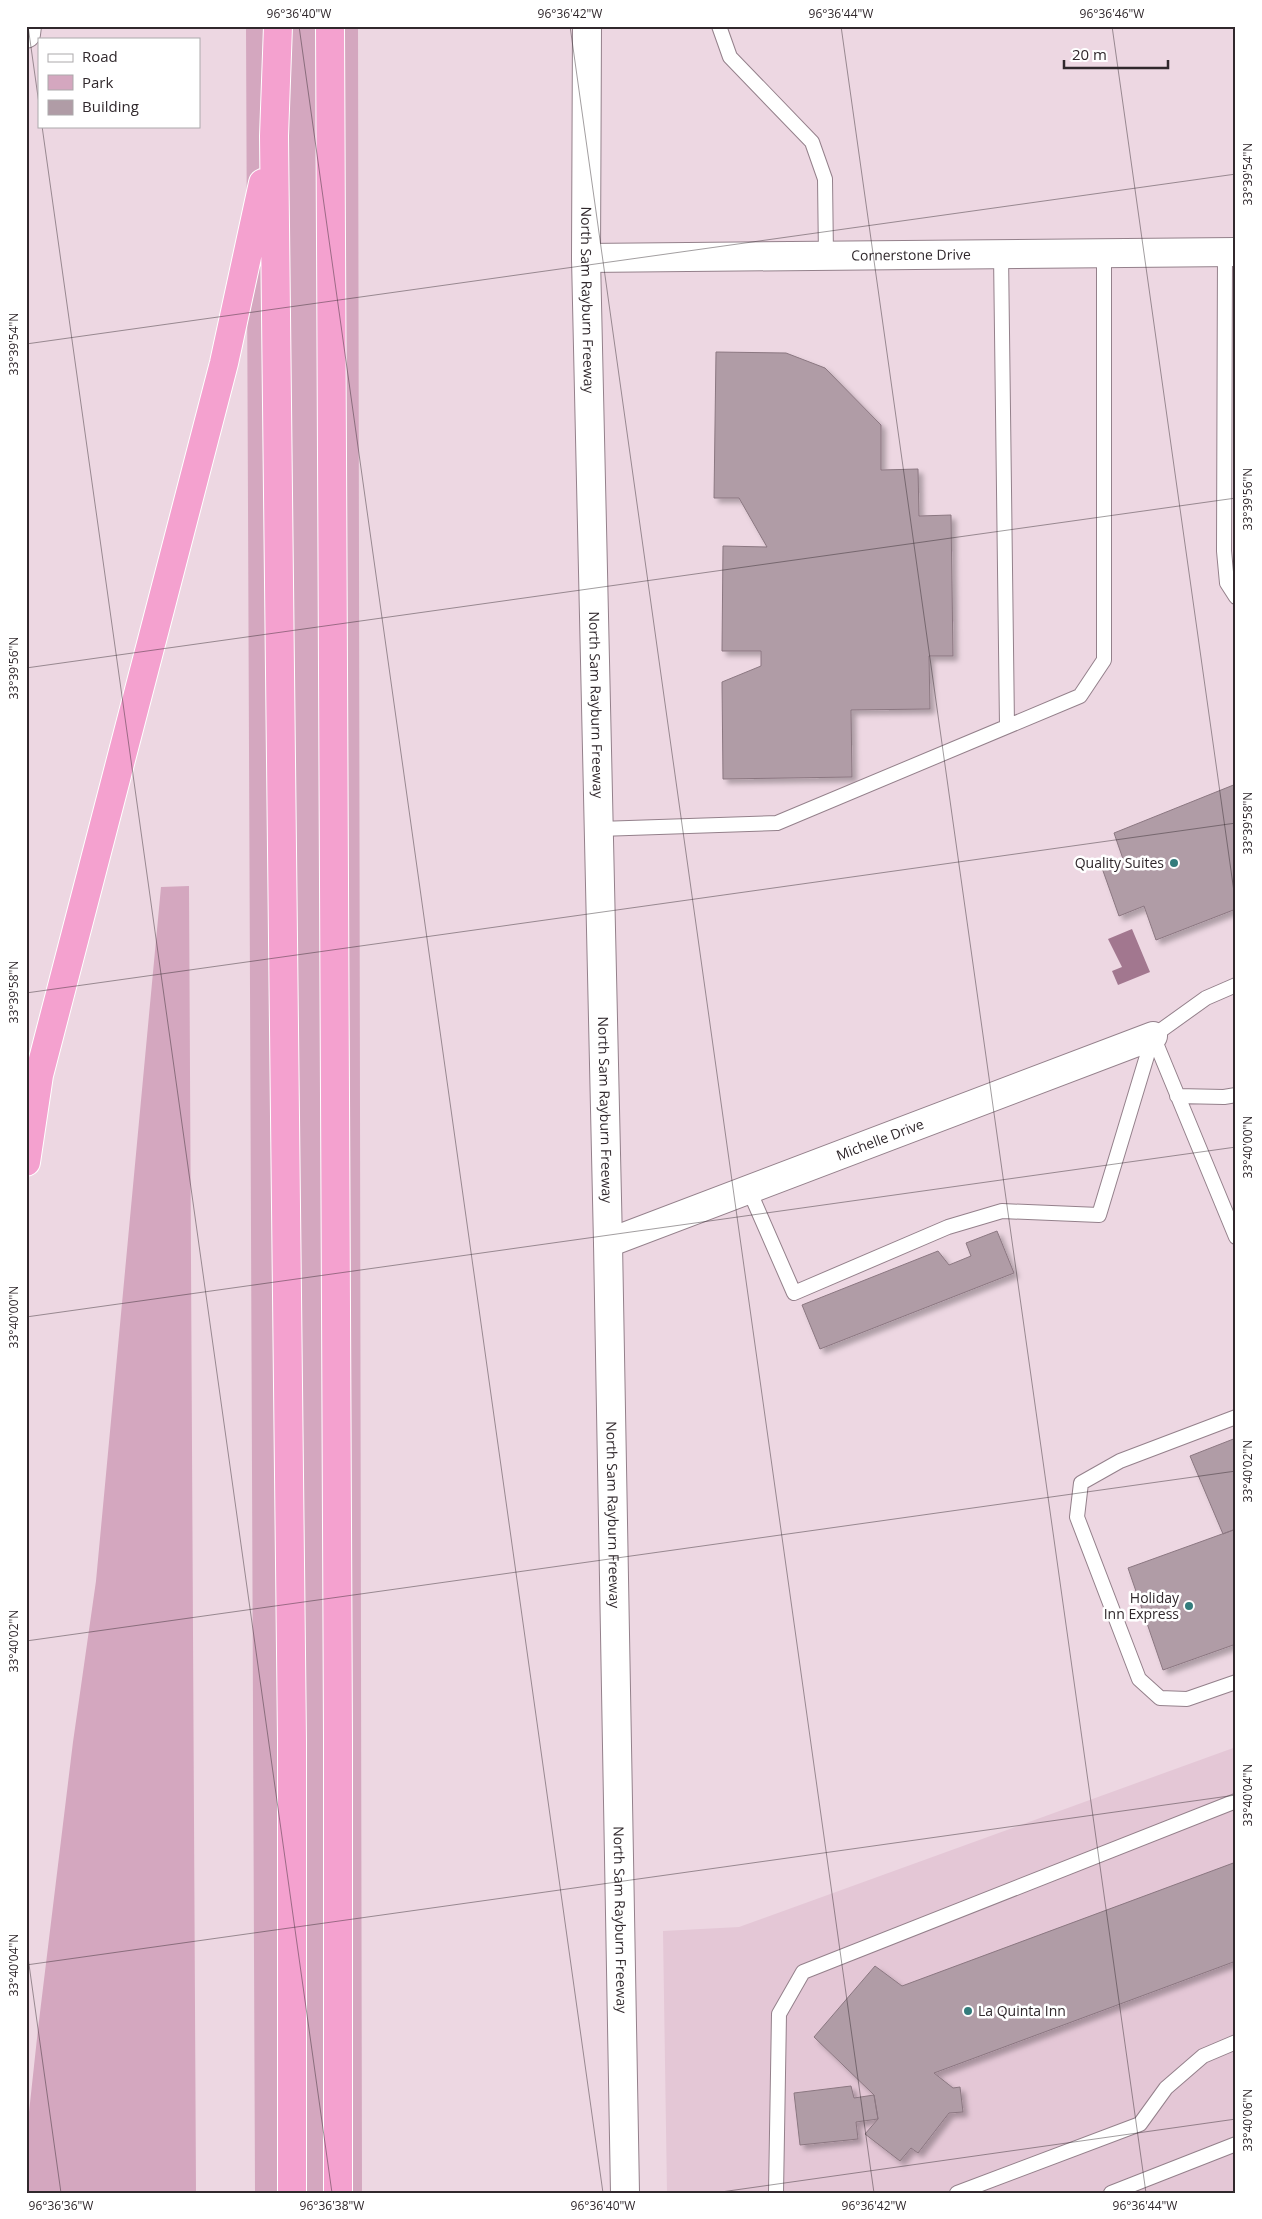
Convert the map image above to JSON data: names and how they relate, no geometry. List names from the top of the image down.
{
  "streets": {
    "main road": ["Cornerstone Drive", "North Sam Rayburn Freeway", "Michelle Drive"]
  },
  "crossings": [
    ["Cornerstone Drive", "North Sam Rayburn Freeway"],
    ["North Sam Rayburn Freeway", "Michelle Drive"]
  ],
  "places": ["Quality Suites", "Holiday Inn Express", "La Quinta Inn"],
  "legend": ["Road", "Park", "Building"],
  "scale_bar": "20 m",
  "coordinates": [
    "96°36'40\"W",
    "96°36'42\"W",
    "96°36'44\"W",
    "96°36'46\"W",
    "33°39'54\"N",
    "33°39'56\"N",
    "33°39'58\"N",
    "33°40'00\"N",
    "33°40'02\"N",
    "33°40'04\"N",
    "33°40'06\"N",
    "96°36'36\"W",
    "96°36'38\"W"
  ]
}
